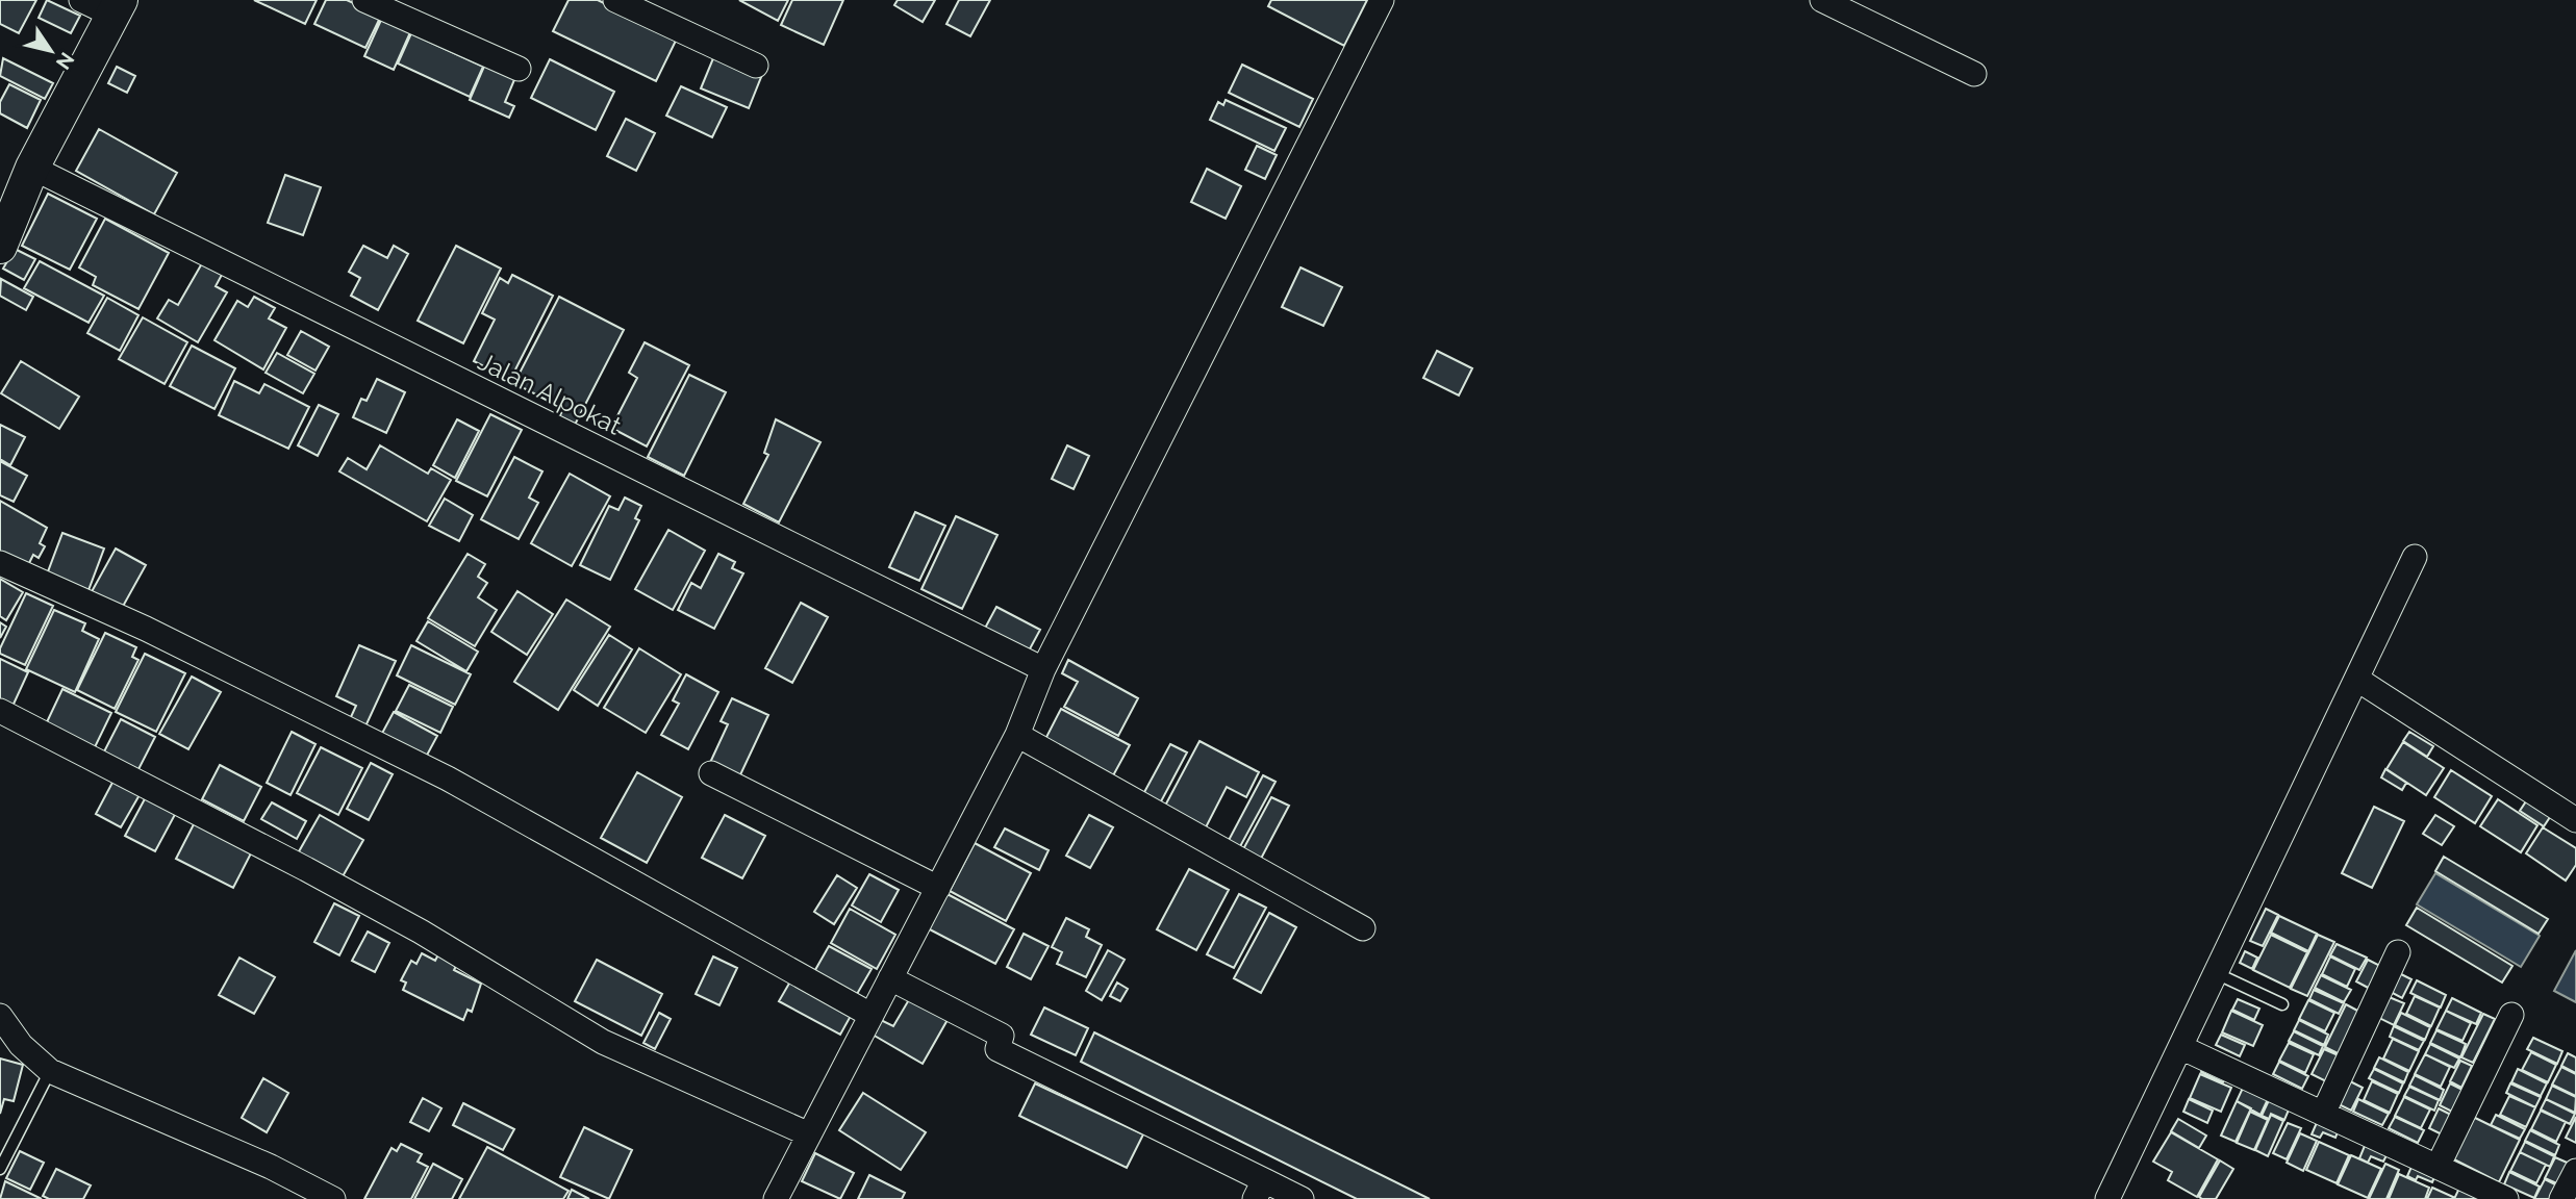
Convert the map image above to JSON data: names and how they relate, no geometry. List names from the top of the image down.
{
  "streets": {
    "street": ["Jalan Alpokat"]
  },
  "north": "bottom right"
}
